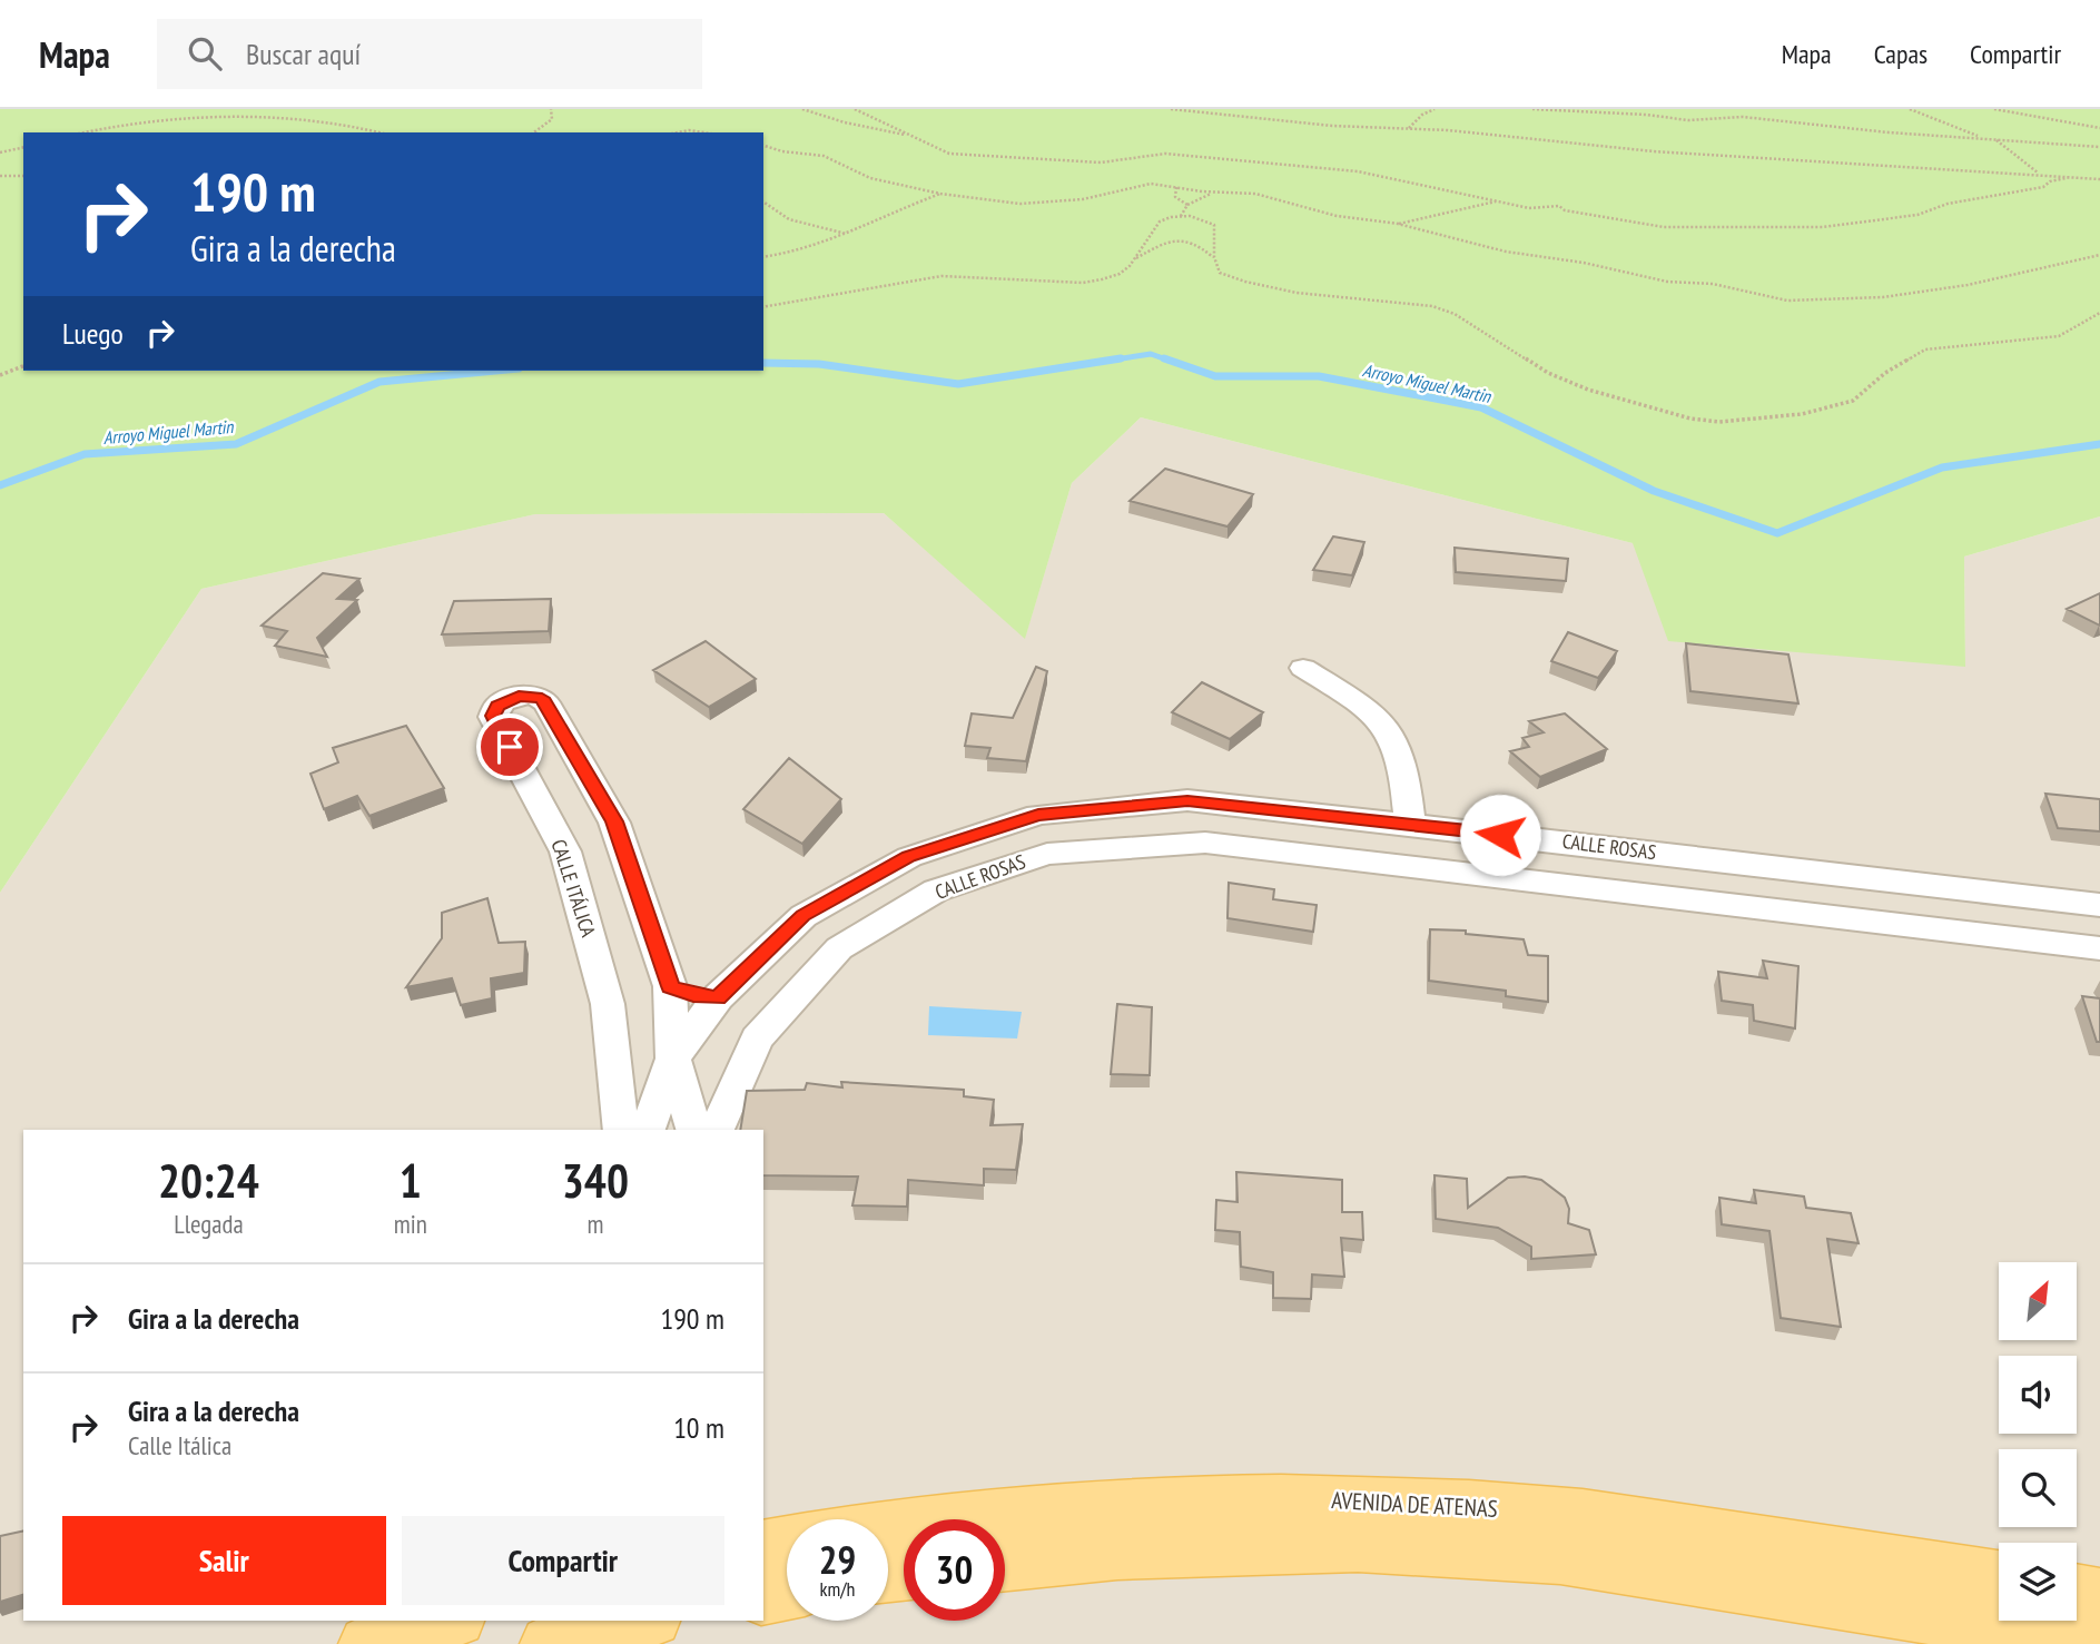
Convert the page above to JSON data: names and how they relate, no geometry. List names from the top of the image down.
{
  "streets": {
    "main road": ["AVENIDA DE ATENAS"],
    "street": ["CALLE ROSAS", "CALLE ITÁLICA"]
  },
  "crossings": [
    ["CALLE ROSAS", "CALLE ITÁLICA"]
  ],
  "water": ["Arroyo Miguel Martin"],
  "north": "top right",
  "page": {
    "header": "Mapa",
    "search": "Buscar aquí",
    "nav": ["Mapa", "Capas", "Compartir"],
    "turn": ["190 m", "Gira a la derecha"],
    "then": "Luego",
    "eta": [
      "20:24",
      "Llegada",
      "1",
      "min",
      "340",
      "m"
    ],
    "list": [
      {
        "name": "Gira a la derecha",
        "value": "190 m"
      },
      {
        "name": "Gira a la derecha",
        "note": "Calle Itálica",
        "value": "10 m"
      }
    ],
    "buttons": ["Salir", "Compartir"],
    "speed": "29 km/h",
    "limit": "30"
  }
}
